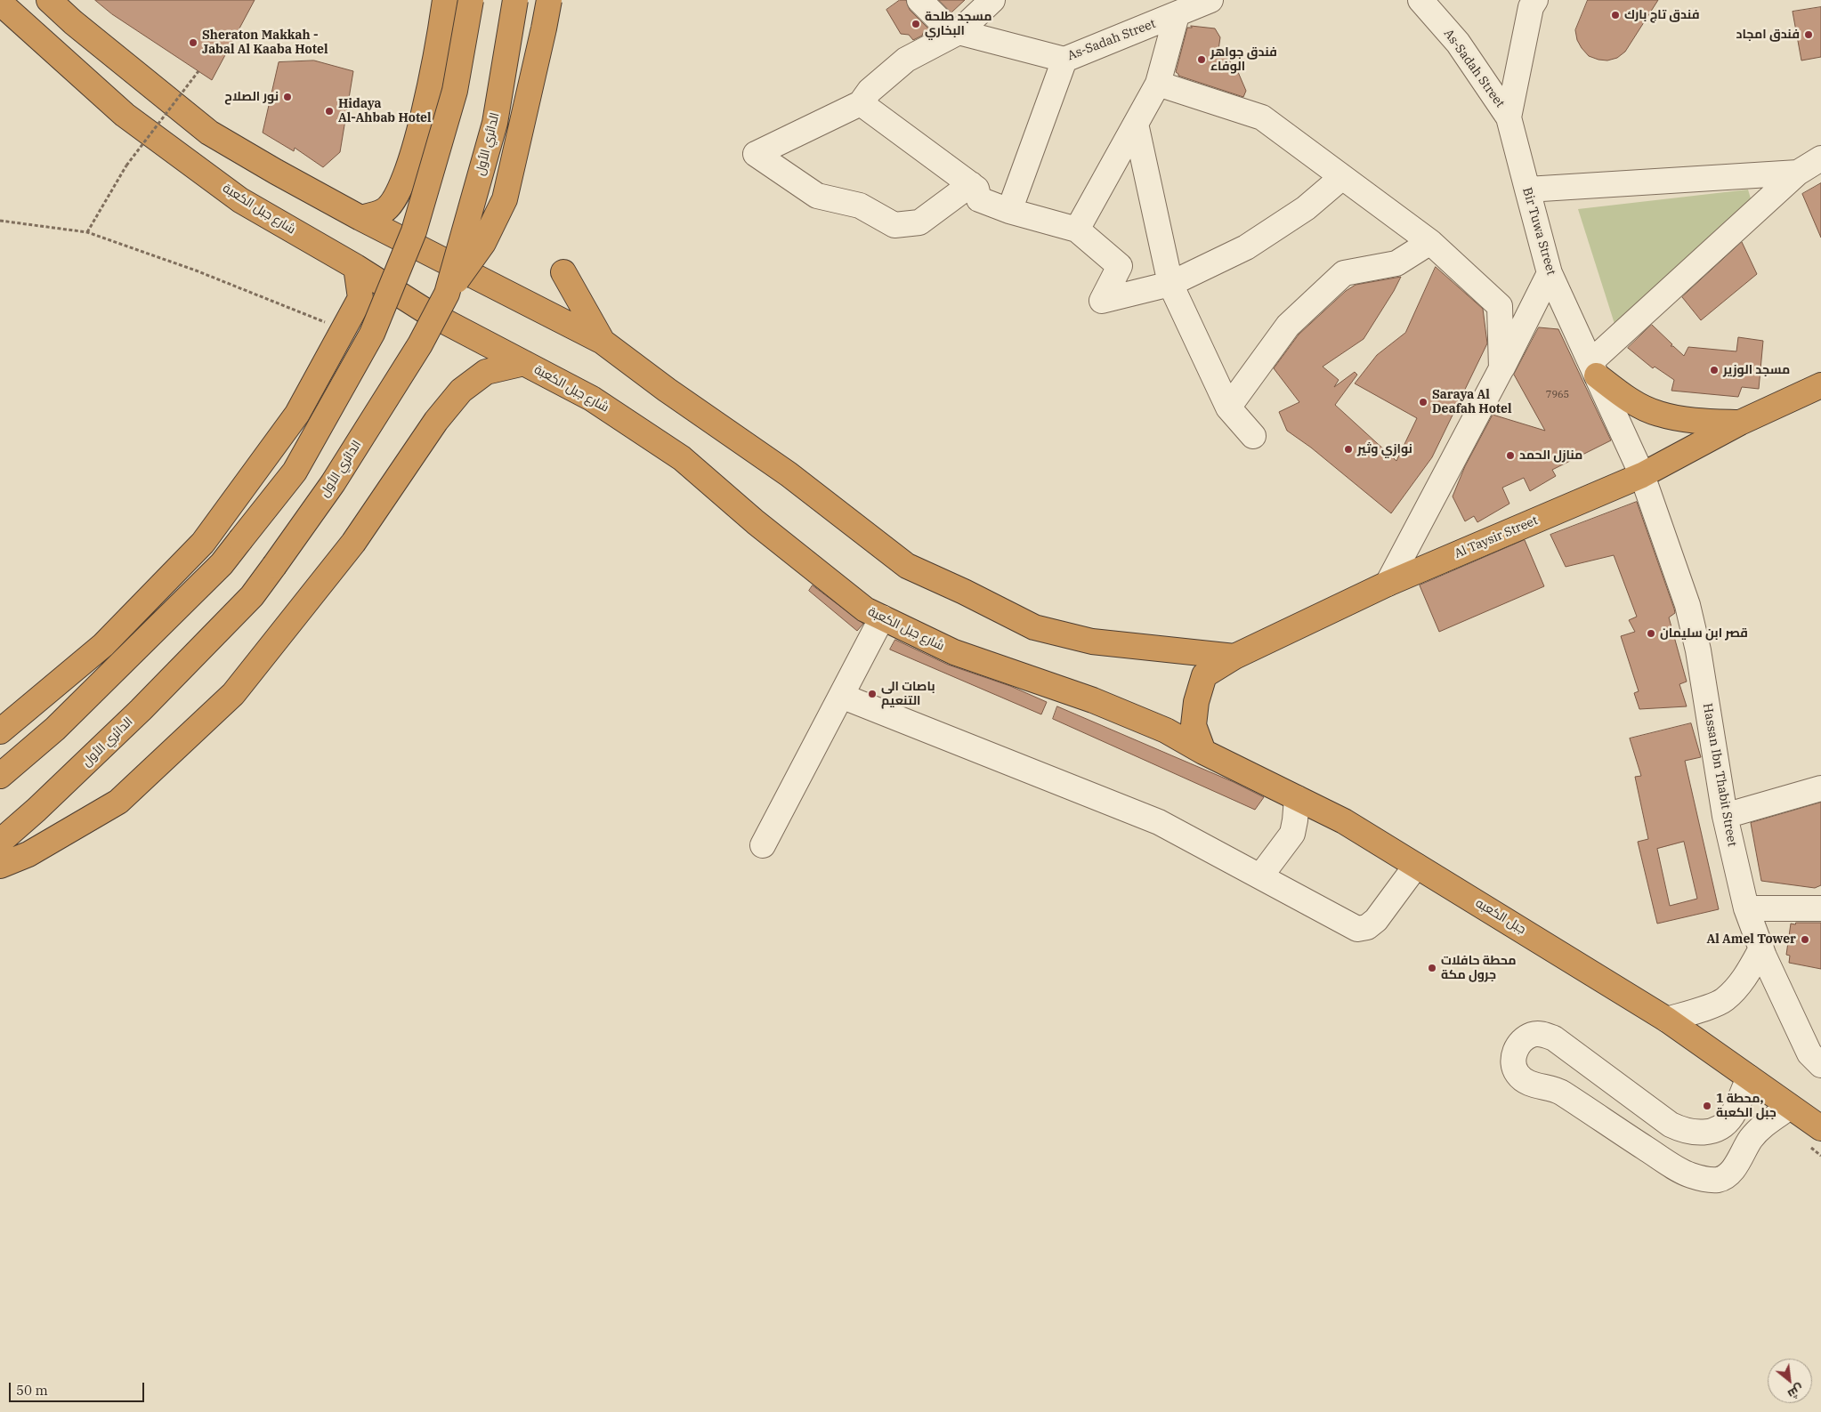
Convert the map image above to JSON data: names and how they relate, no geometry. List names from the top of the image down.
{
  "streets": {
    "highway": [
      "الدائري الأول",
      "شارع جبل الكعبة",
      "Al Taysir Street",
      "جبل الكعبه"
    ],
    "street": ["As-Sadah Street", "Bir Tuwa Street", "Hassan Ibn Thabit Street"]
  },
  "crossings": [
    ["As-Sadah Street", "Bir Tuwa Street"],
    ["شارع جبل الكعبة", "جبل الكعبه"],
    ["Bir Tuwa Street", "Al Taysir Street"],
    ["Bir Tuwa Street", "Hassan Ibn Thabit Street"],
    ["Al Taysir Street", "Hassan Ibn Thabit Street"],
    ["Al Taysir Street", "جبل الكعبه"]
  ],
  "places": [
    "فندق تاج بارك",
    "مسجد طلحة البخاري",
    "فندق امجاد",
    "Sheraton Makkah - Jabal Al Kaaba Hotel",
    "فندق جواهر الوفاء",
    "نور الصلاح",
    "Hidaya Al-Ahbab Hotel",
    "مسجد الوزير",
    "Saraya Al Deafah Hotel",
    "نوازي وثير",
    "منازل الحمد",
    "قصر ابن سليمان",
    "باصات الى التنعيم",
    "Al Amel Tower",
    "محطة حافلات جرول مكة",
    "محطة 1, جبل الكعبة"
  ],
  "house_numbers": ["7965"],
  "scale_bar": "50 m",
  "north": "bottom right"
}
